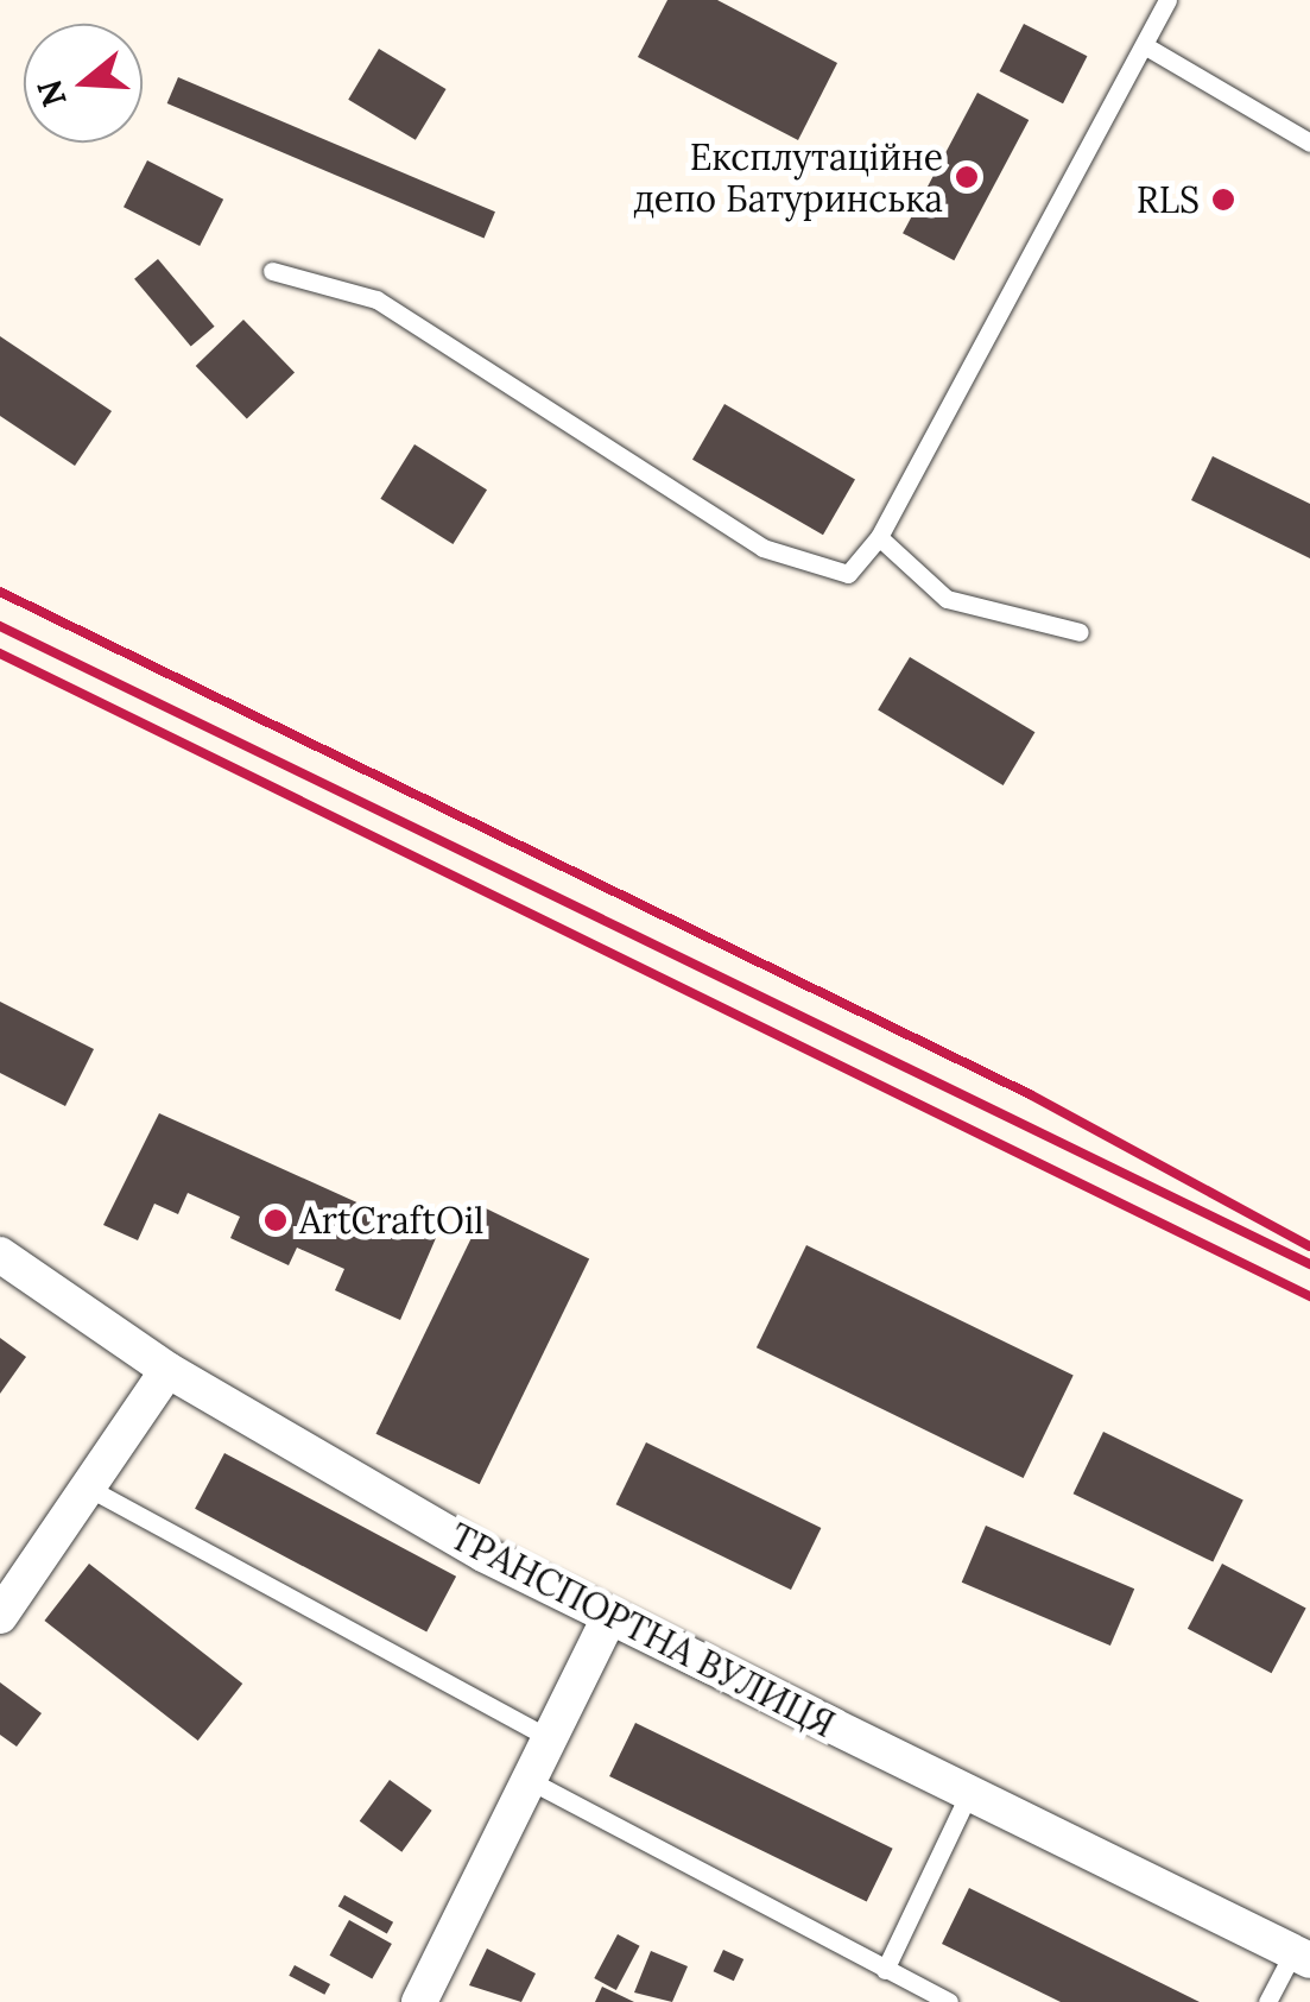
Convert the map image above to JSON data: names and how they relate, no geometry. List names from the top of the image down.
{
  "streets": {
    "street": ["ТРАНСПОРТНА ВУЛИЦЯ"]
  },
  "places": ["Експлутаційне депо Батуринська", "RLS", "ArtCraftOil"],
  "north": "left"
}
